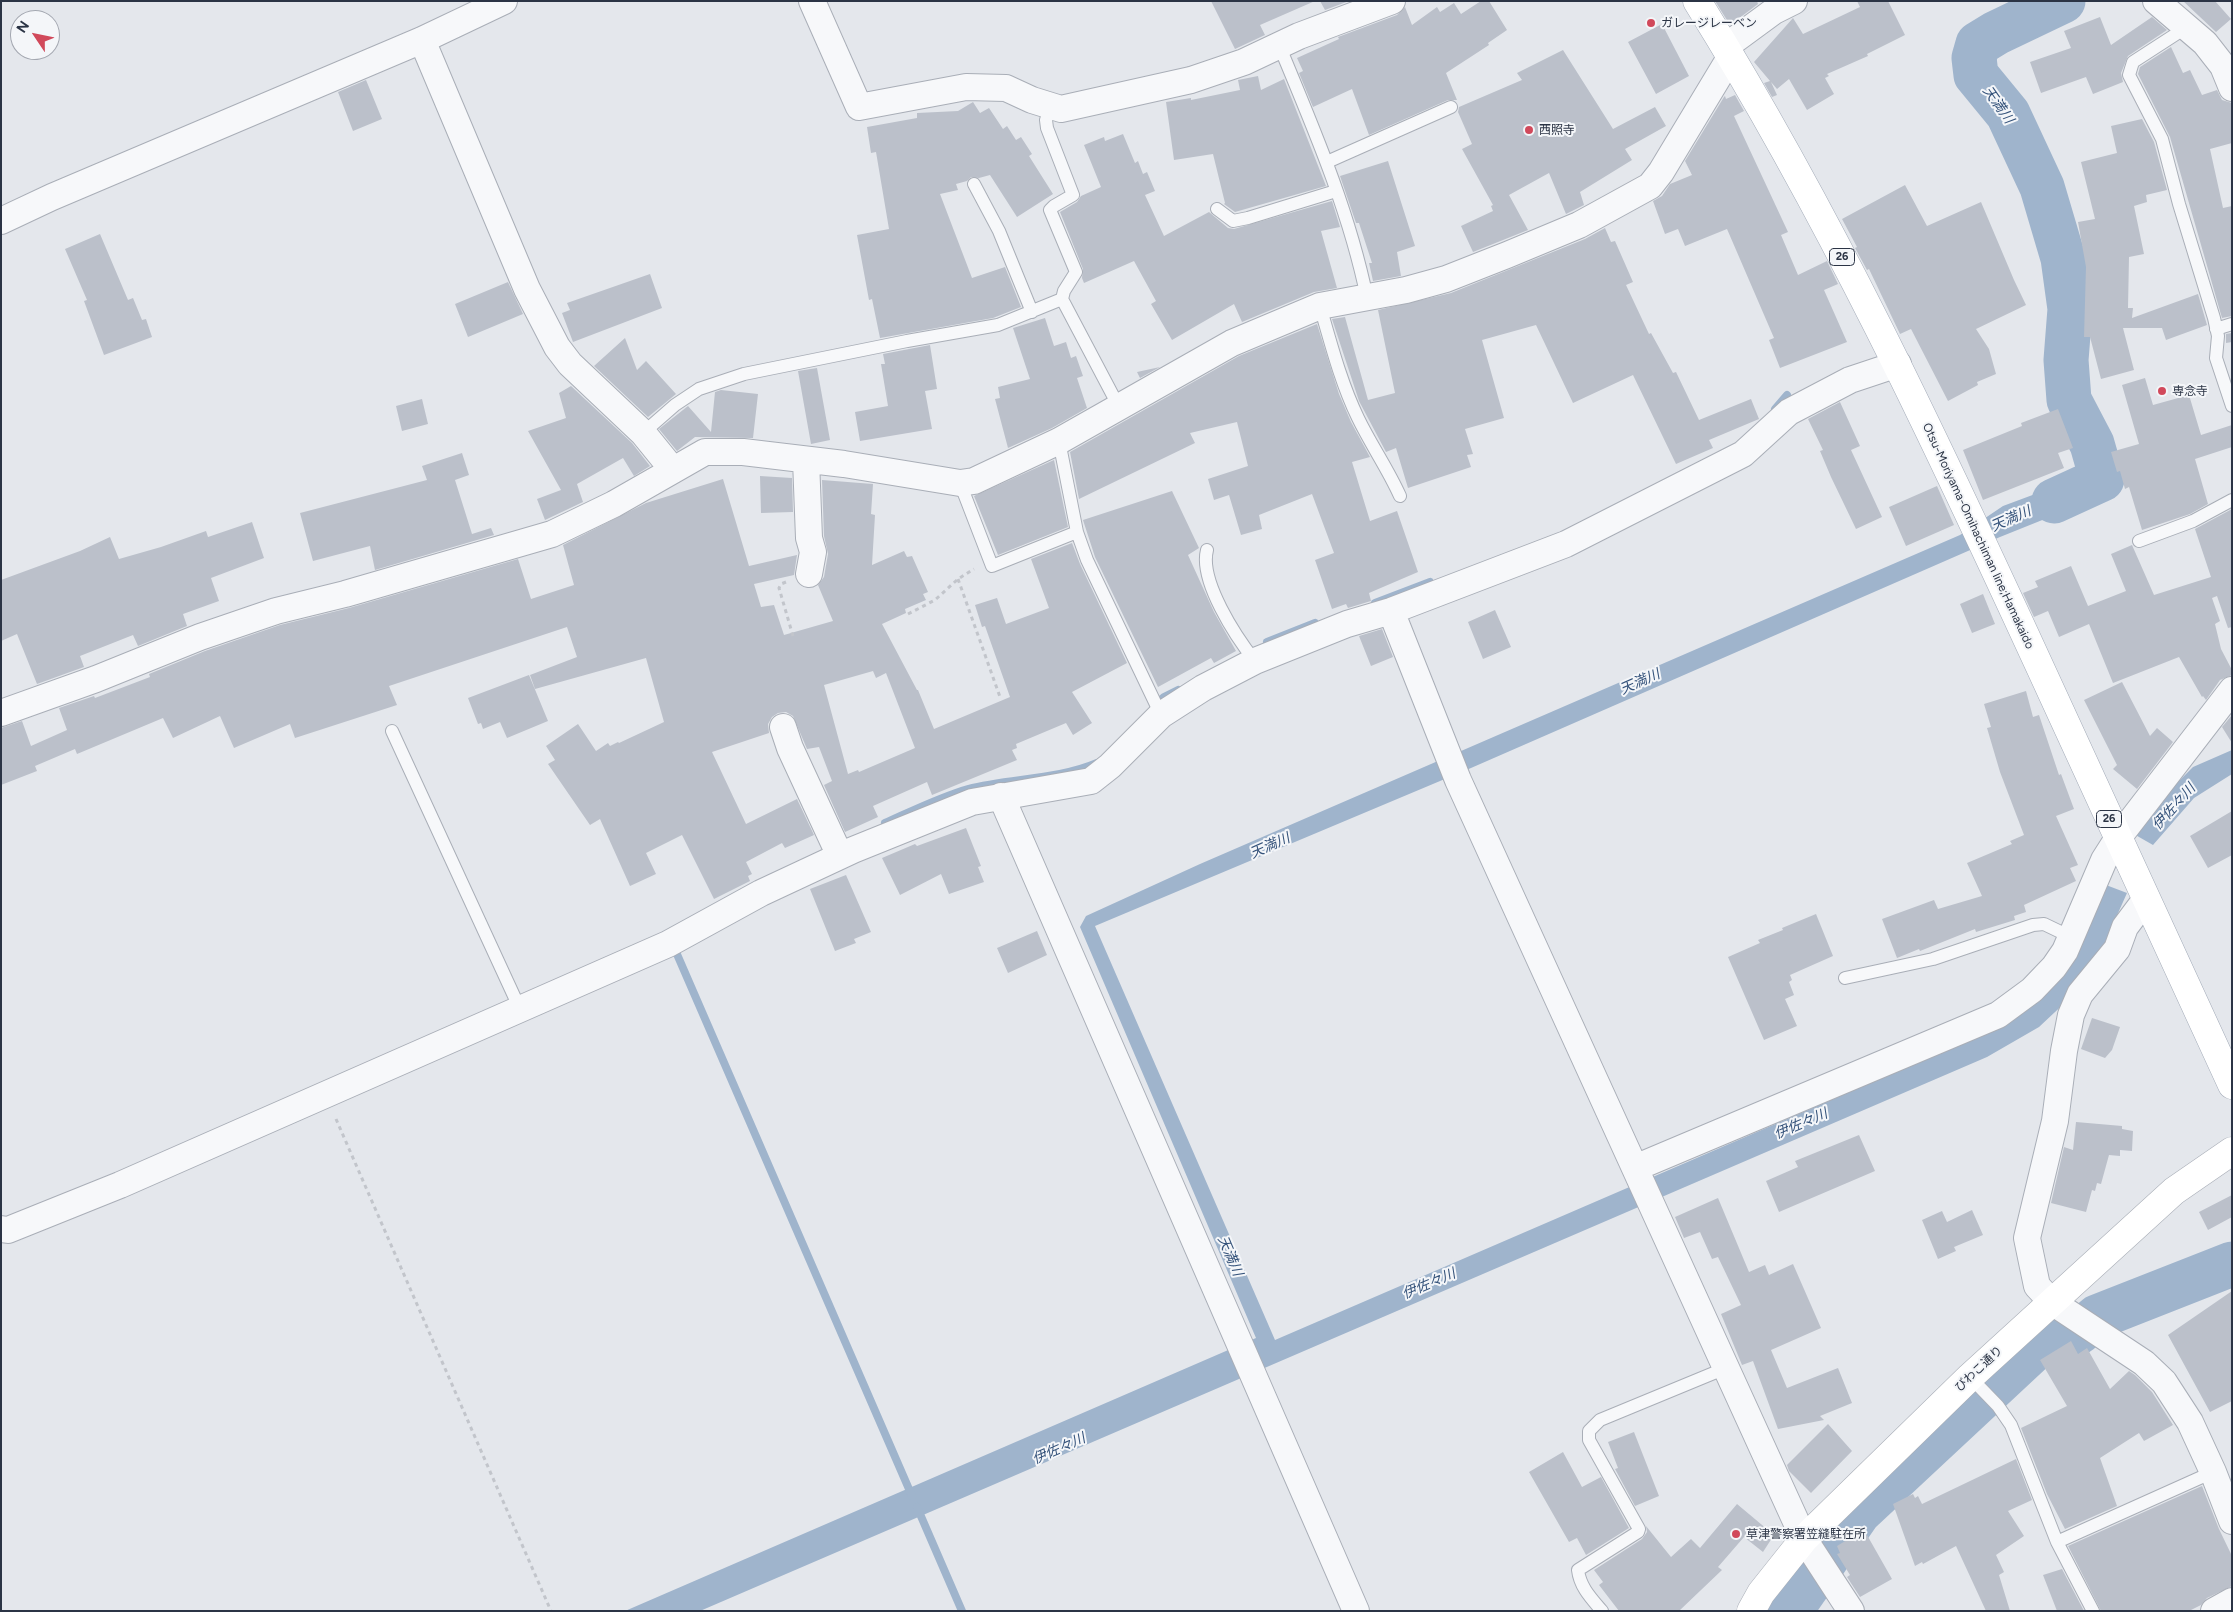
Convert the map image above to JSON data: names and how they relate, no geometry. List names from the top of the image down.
{
  "streets": {
    "main road": ["26", "Otsu-Moriyama-Omihachiman line;Hamakaido", "びわこ通り"]
  },
  "water": ["天満川", "伊佐々川"],
  "places": [
    "ガレージレーベン",
    "西照寺",
    "専念寺",
    "草津警察署笠縫駐在所"
  ],
  "north": "top left"
}
